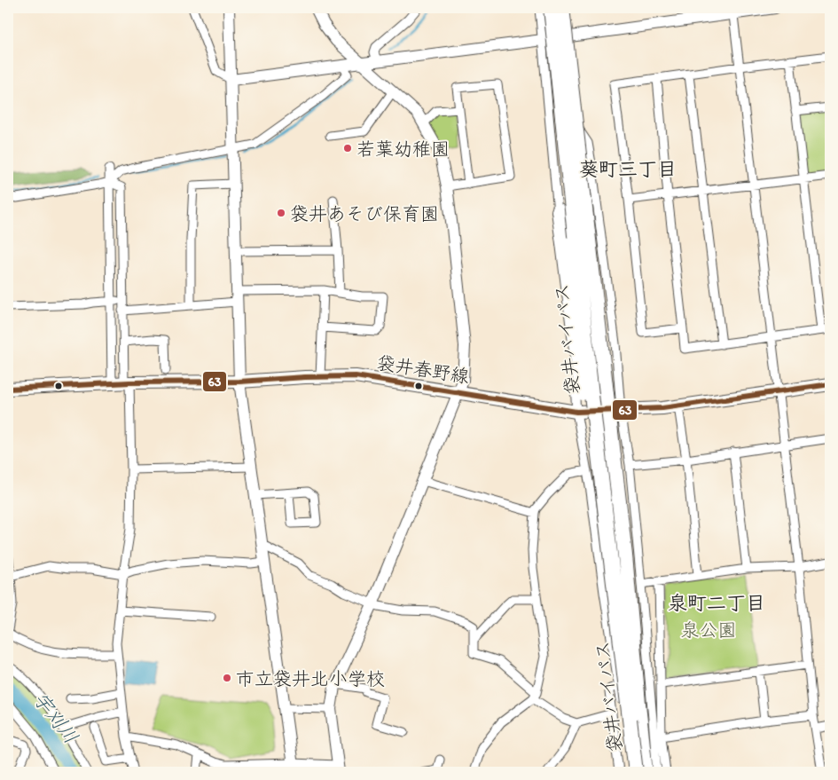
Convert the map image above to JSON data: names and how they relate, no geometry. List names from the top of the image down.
{
  "streets": {
    "highway": ["袋井バイパス"],
    "main road": ["袋井春野線"]
  },
  "districts": ["葵町三丁目", "泉町二丁目"],
  "water": ["宇刈川"],
  "parks": ["泉公園"],
  "places": ["若葉幼稚園", "袋井あそび保育園", "市立袋井北小学校"],
  "lines": ["transit line 63"]
}
